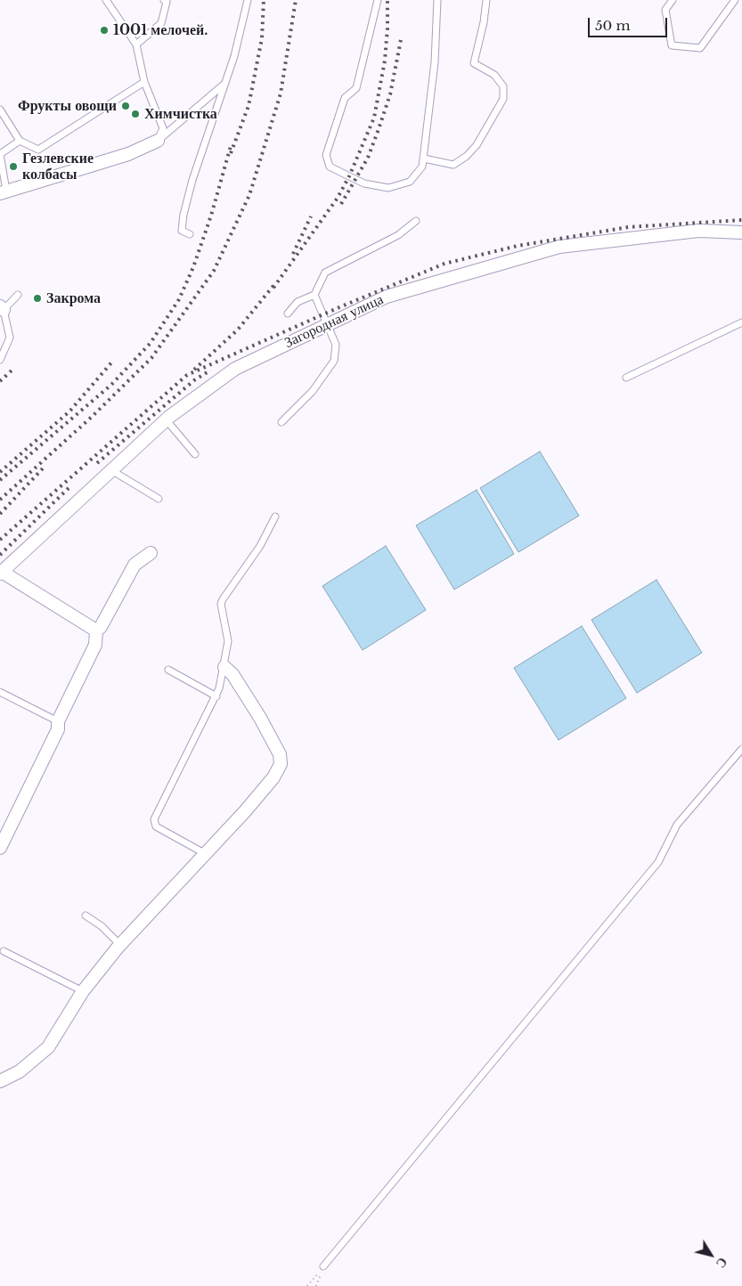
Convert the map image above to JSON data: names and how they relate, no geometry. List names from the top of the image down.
{
  "streets": {
    "street": ["Загородная улица"]
  },
  "places": [
    "1001 мелочей.",
    "Фрукты овощи",
    "Химчистка",
    "Гезлевские колбасы",
    "Закрома"
  ],
  "scale_bar": "50 m",
  "north": "bottom right"
}
